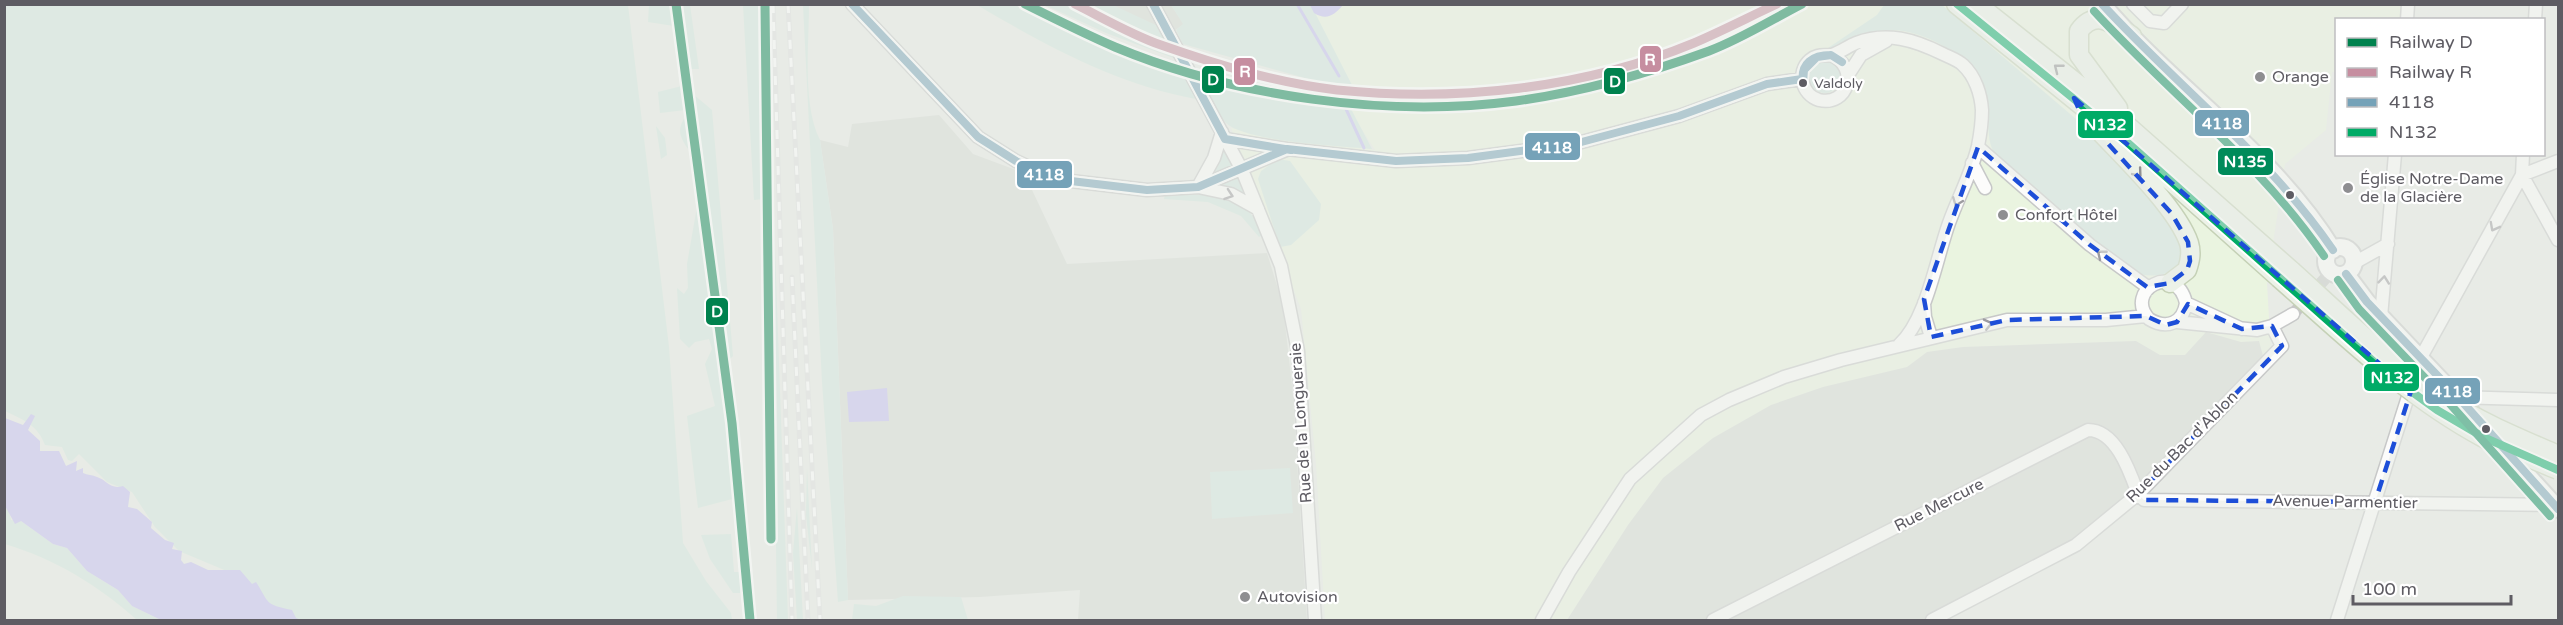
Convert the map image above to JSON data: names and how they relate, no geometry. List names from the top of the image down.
{
  "streets": {
    "street": [
      "Rue de la Longueraie",
      "Rue du Bac d'Ablon",
      "Avenue Parmentier",
      "Rue Mercure"
    ]
  },
  "crossings": [
    ["Rue du Bac d'Ablon", "Avenue Parmentier"],
    ["Rue du Bac d'Ablon", "Rue Mercure"],
    ["Avenue Parmentier", "Rue Mercure"]
  ],
  "places": [
    "Orange",
    "Valdoly",
    "Église Notre-Dame de la Glacière",
    "Confort Hôtel",
    "Autovision"
  ],
  "lines": [
    "rail line D",
    "rail line R",
    "transit line 4118",
    "transit line N132",
    "transit line N135"
  ],
  "legend": [
    "Railway D",
    "Railway R",
    "4118",
    "N132"
  ],
  "scale_bar": "100 m"
}
